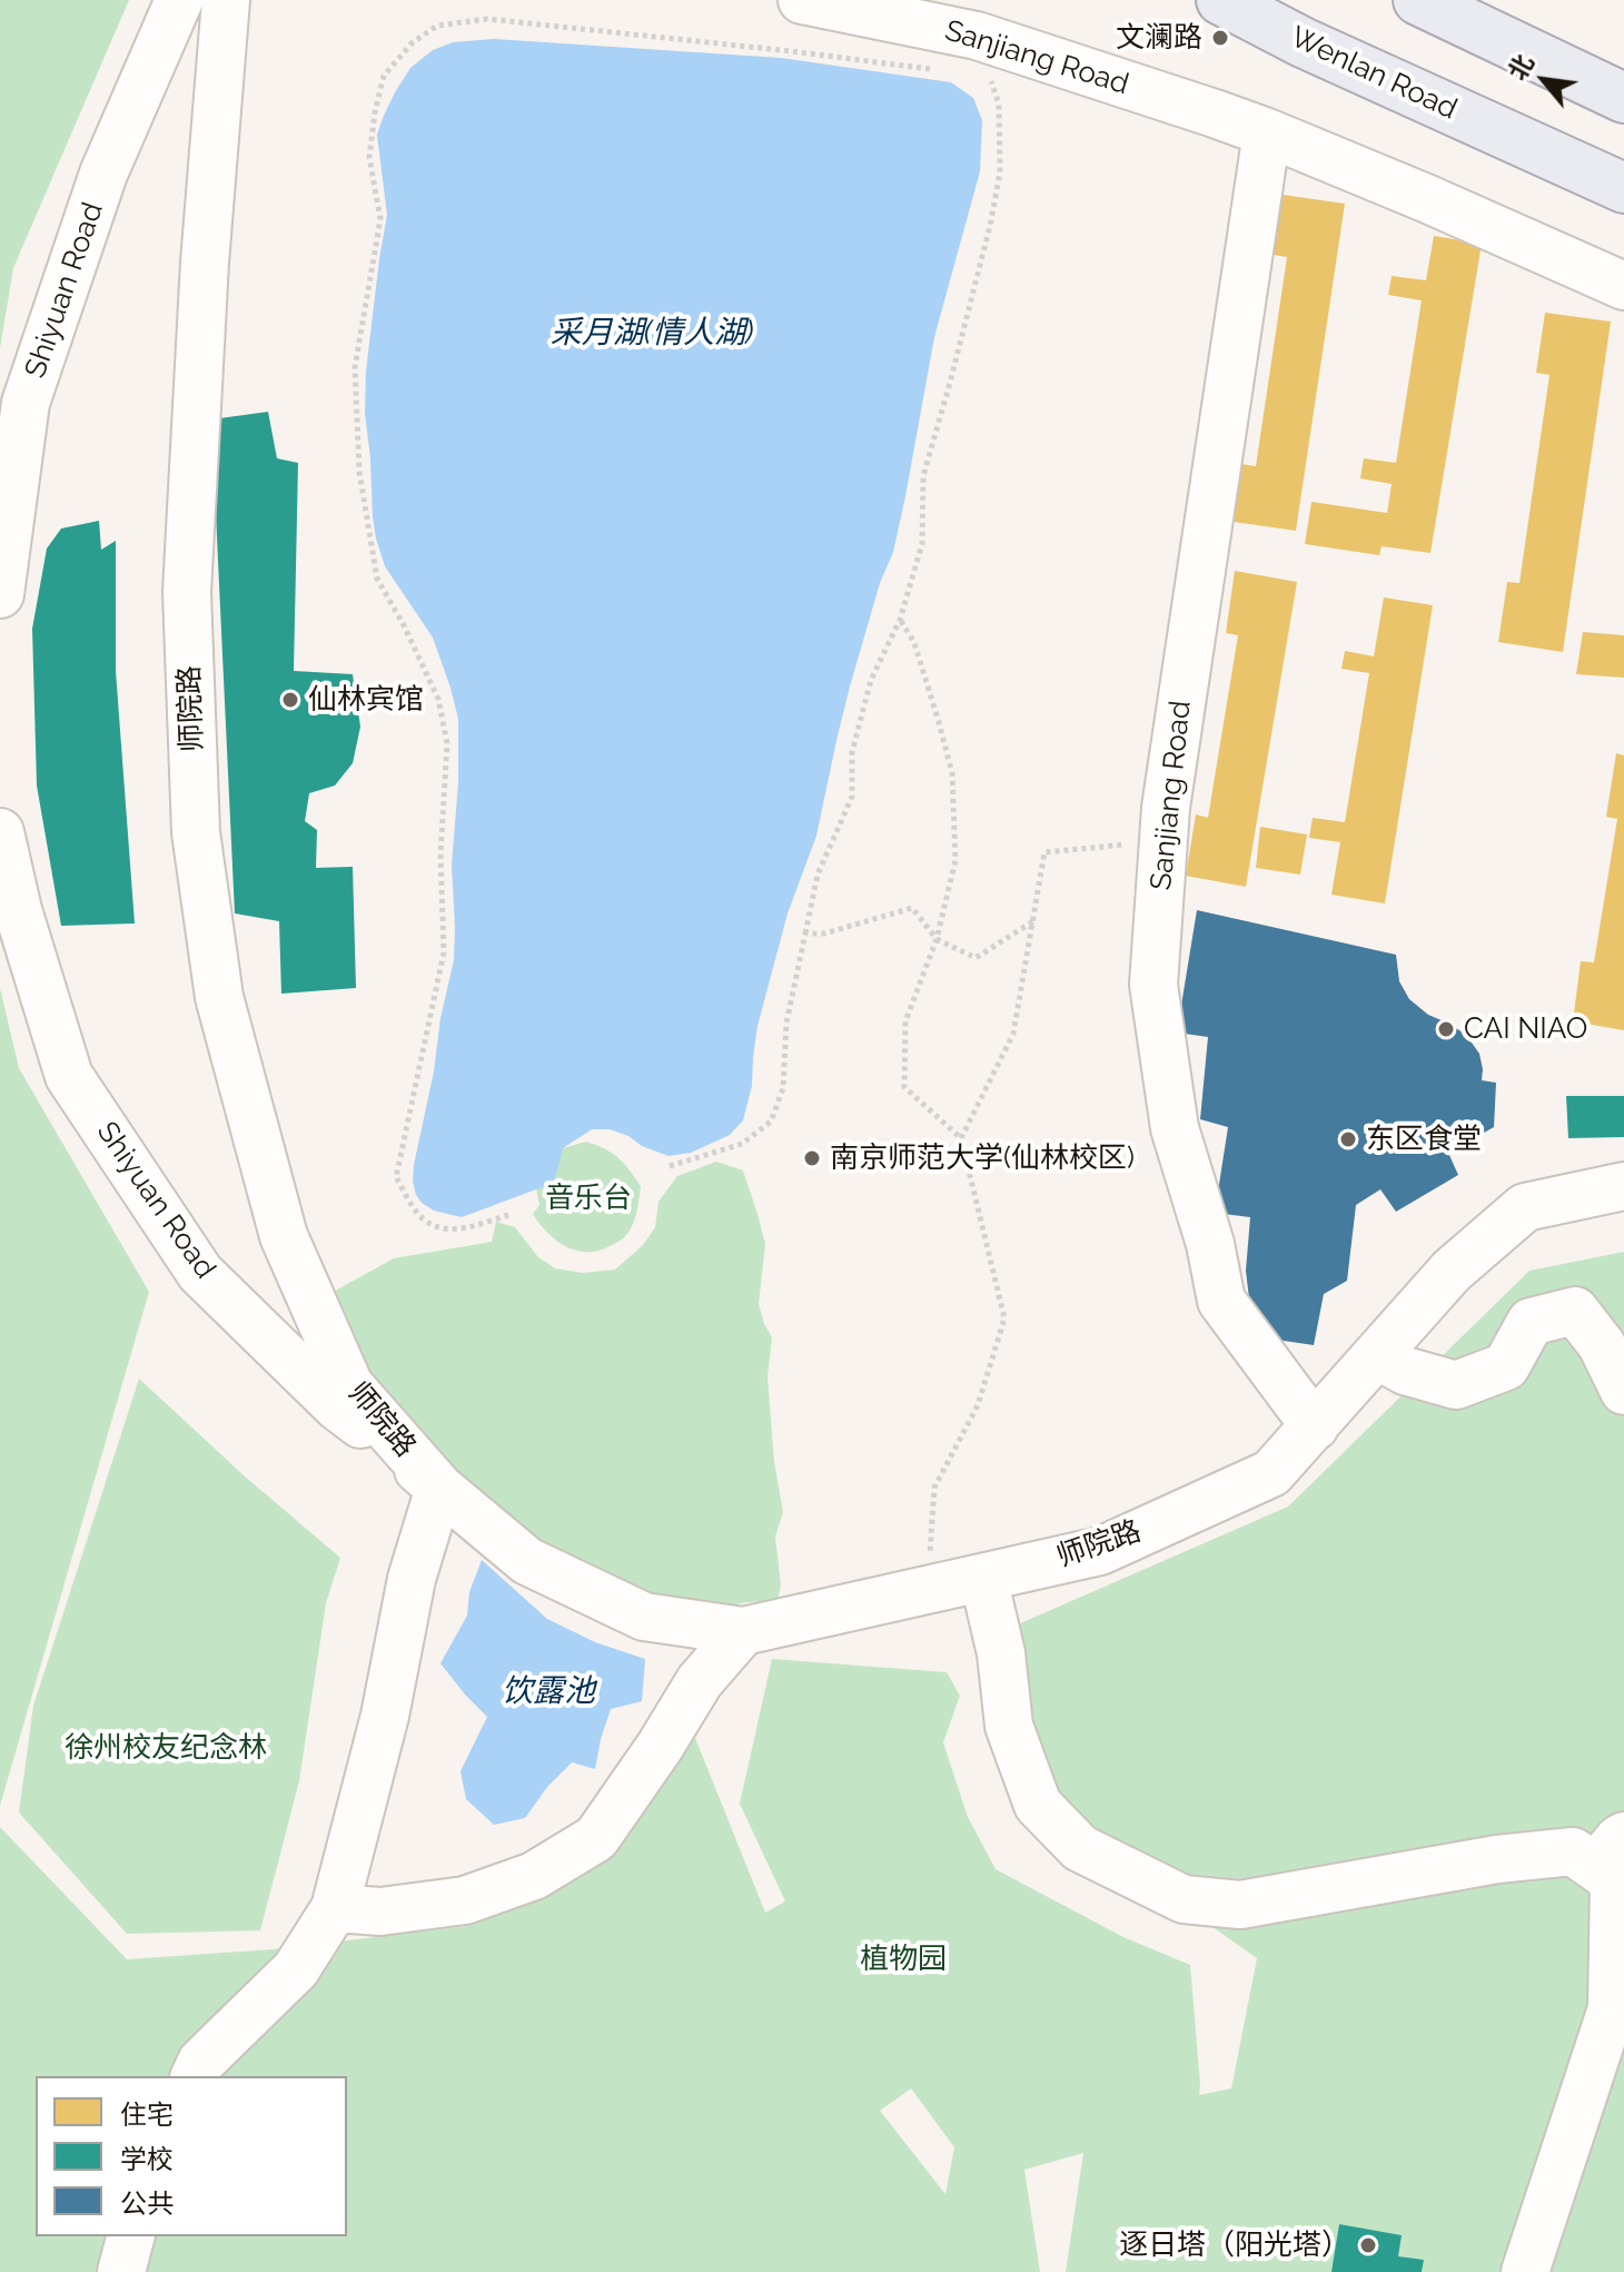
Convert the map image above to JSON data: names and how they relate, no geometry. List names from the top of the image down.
{
  "streets": {
    "main road": ["Wenlan Road"],
    "street": ["Sanjiang Road", "Shiyuan Road", "师院路"]
  },
  "crossings": [
    ["Sanjiang Road", "师院路"],
    ["Shiyuan Road", "师院路"]
  ],
  "water": ["采月湖(情人湖)", "饮露池"],
  "parks": ["音乐台", "徐州校友纪念林", "植物园"],
  "places": [
    "文澜路",
    "仙林宾馆",
    "CAI NIAO",
    "东区食堂",
    "南京师范大学(仙林校区)",
    "逐日塔（阳光塔）"
  ],
  "legend": ["住宅", "学校", "公共"],
  "north": "top left"
}
